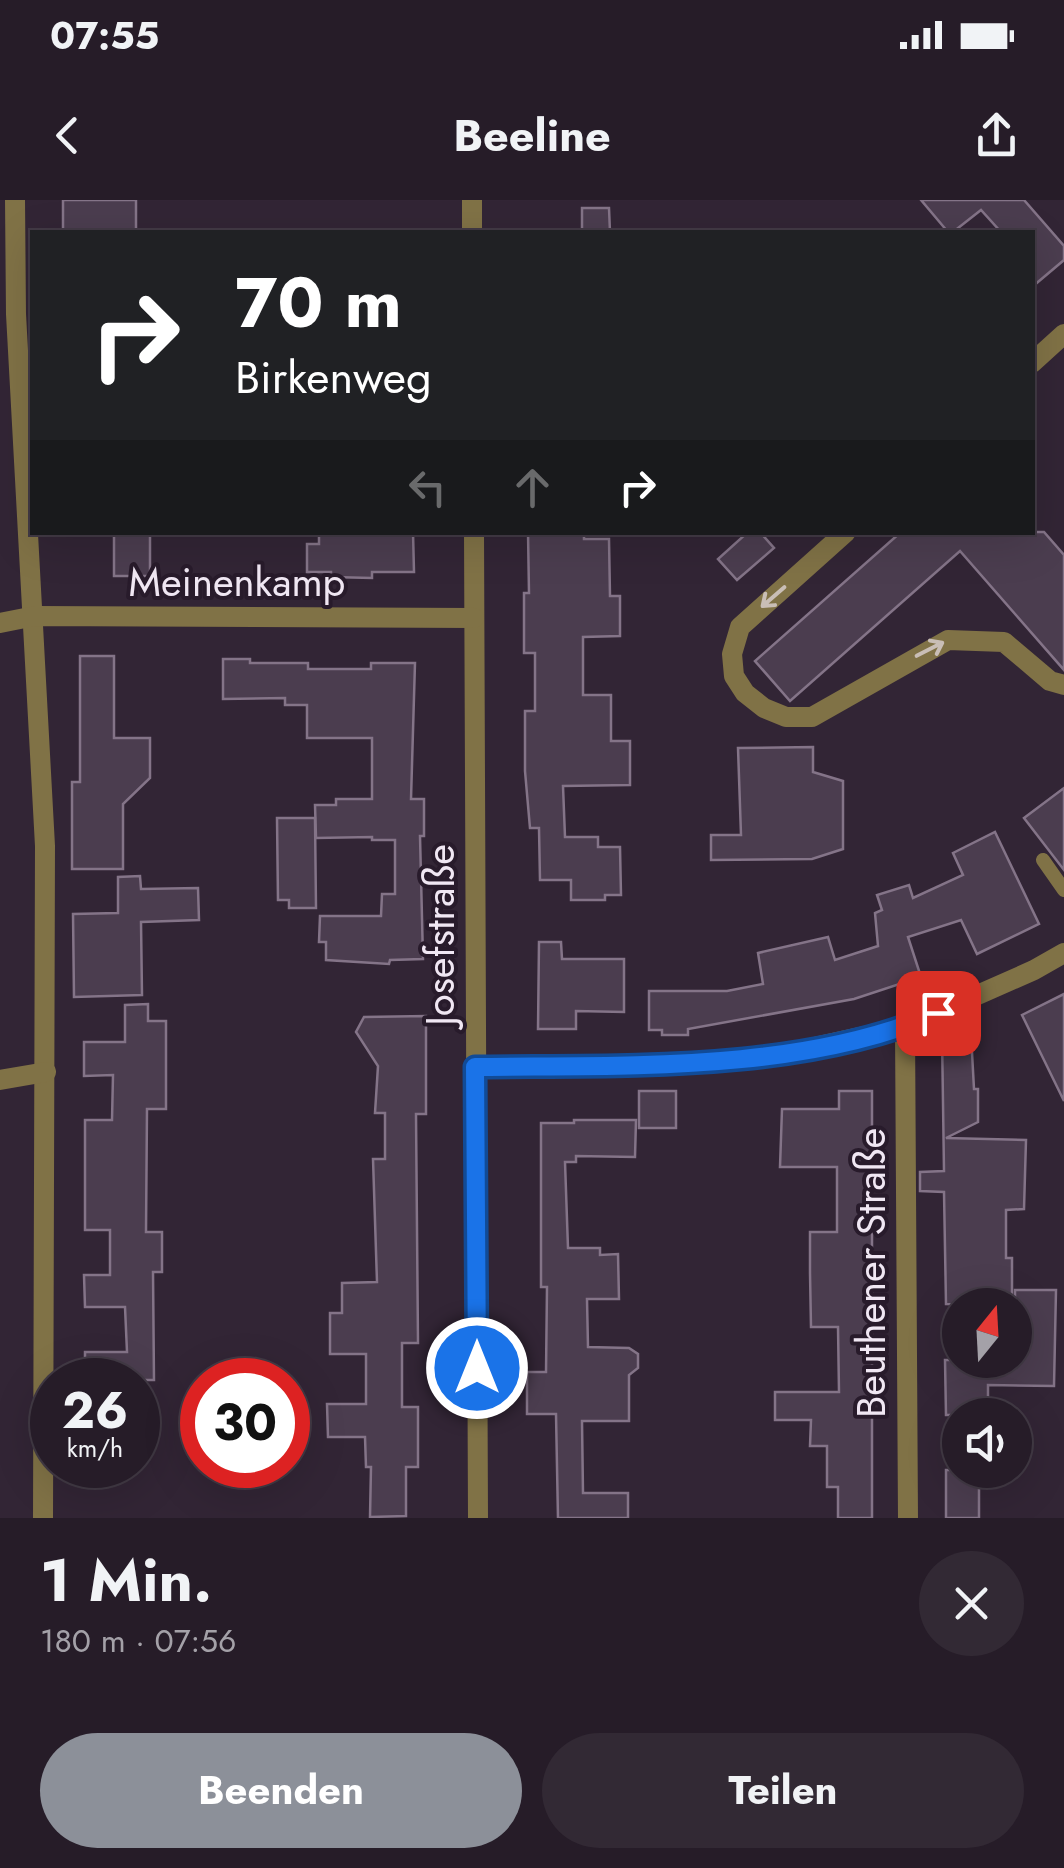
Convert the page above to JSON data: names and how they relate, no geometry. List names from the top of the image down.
{
  "streets": {
    "street": ["Meinenkamp", "Josefstraße", "Beuthener Straße"]
  },
  "crossings": [
    ["Meinenkamp", "Josefstraße"]
  ],
  "north": "top",
  "page": {
    "status": "07:55",
    "header": "Beeline",
    "turn": ["70 m", "Birkenweg"],
    "speed": "26 km/h",
    "limit": "30",
    "heading": ["1 Min.", "180 m · 07:56"],
    "buttons": ["Beenden", "Teilen"]
  }
}
